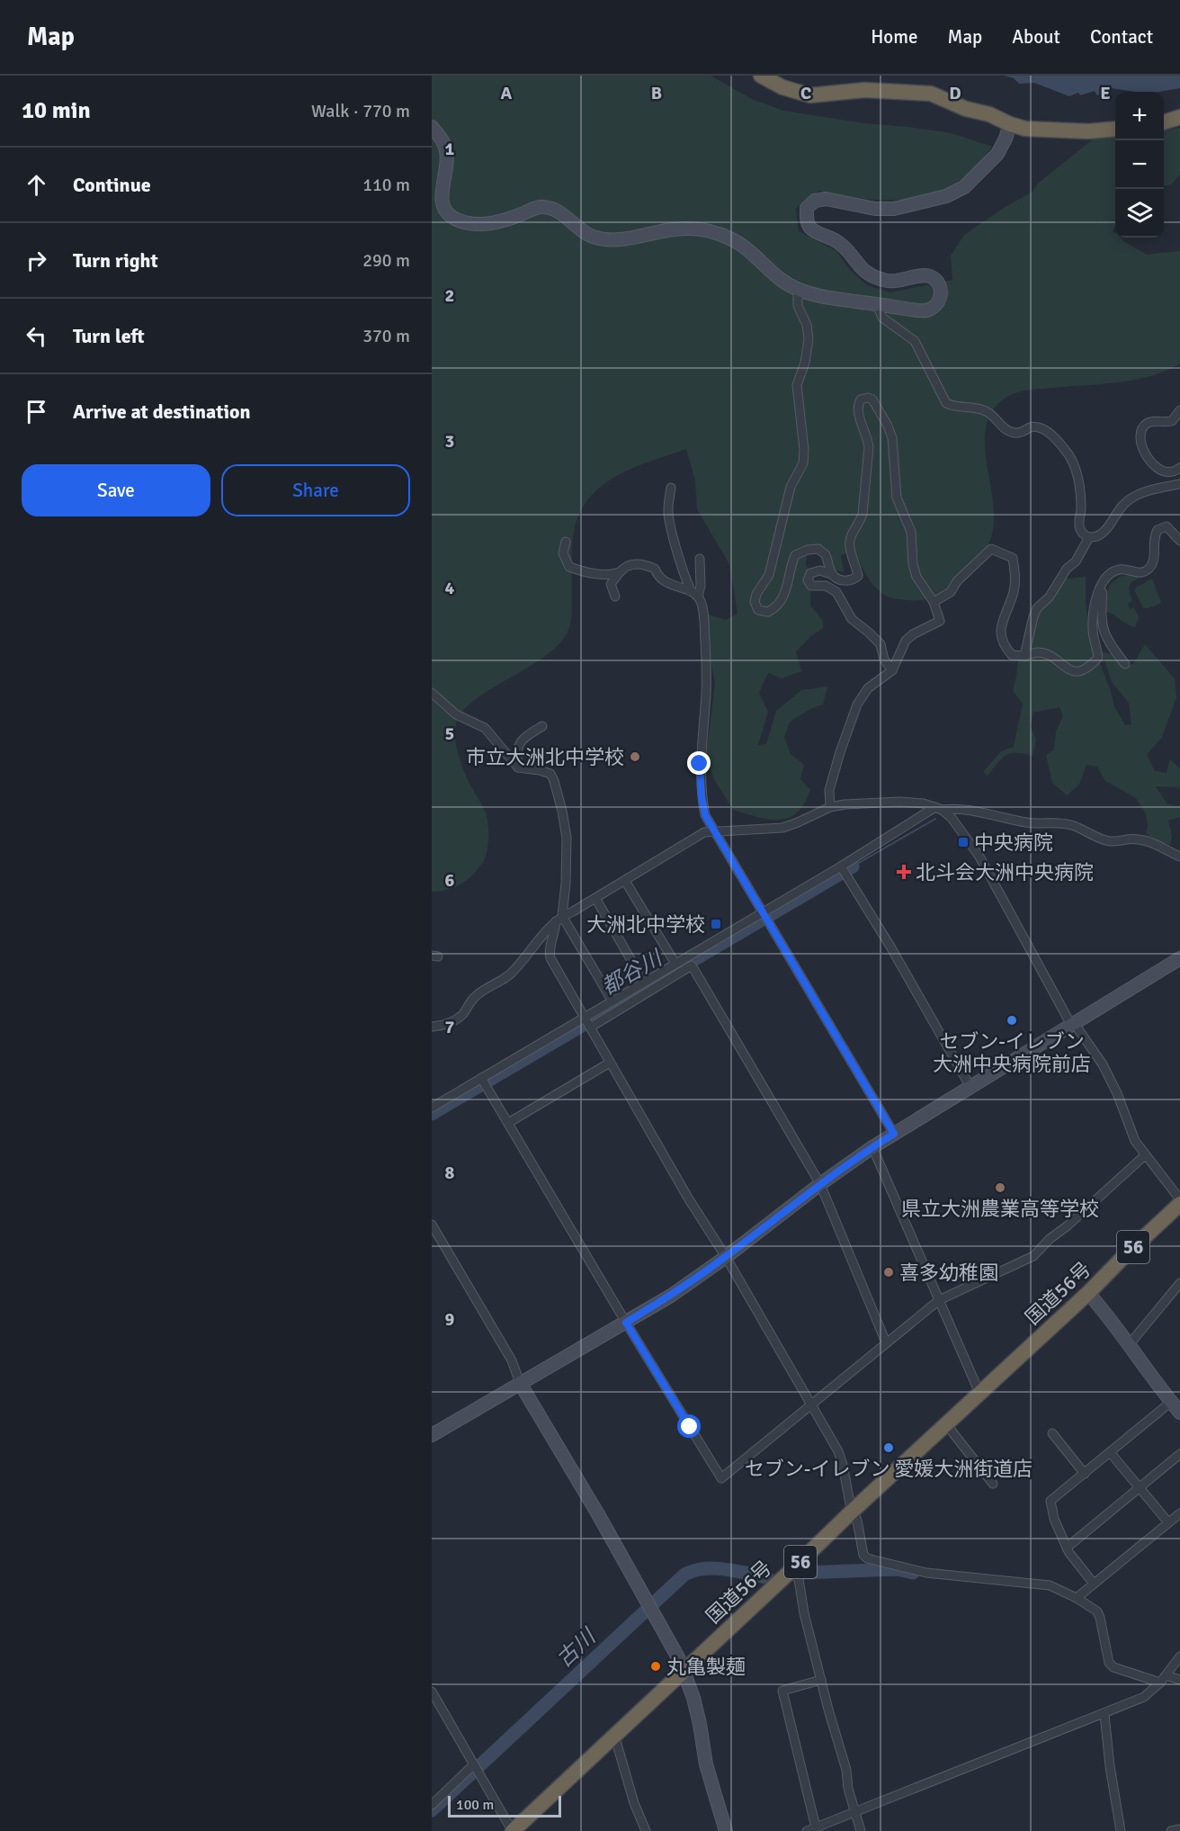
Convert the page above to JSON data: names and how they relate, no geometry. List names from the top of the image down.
{
  "streets": {
    "highway": ["56", "国道56号"]
  },
  "water": ["都谷川", "古川"],
  "places": {
    "other": [
      "市立大洲北中学校",
      "セブン-イレブン 大洲中央病院前店",
      "県立大洲農業高等学校",
      "喜多幼稚園",
      "セブン-イレブン 愛媛大洲街道店",
      "丸亀製麺"
    ],
    "transit": ["中央病院", "大洲北中学校"],
    "health": ["北斗会大洲中央病院"]
  },
  "scale_bar": "100 m",
  "page": {
    "header": "Map",
    "nav": [
      "Home",
      "Map",
      "About",
      "Contact"
    ],
    "heading": ["10 min", "Walk · 770 m"],
    "map_buttons": ["+", "−"],
    "list": [
      ["Continue", "110 m"],
      ["Turn right", "290 m"],
      ["Turn left", "370 m"],
      "Arrive at destination"
    ],
    "buttons": ["Save", "Share"],
    "scale": "100 m"
  },
  "grid": {
    "columns": [
      "A",
      "B",
      "C",
      "D",
      "E"
    ],
    "rows": [
      "1",
      "2",
      "3",
      "4",
      "5",
      "6",
      "7",
      "8",
      "9"
    ]
  }
}
